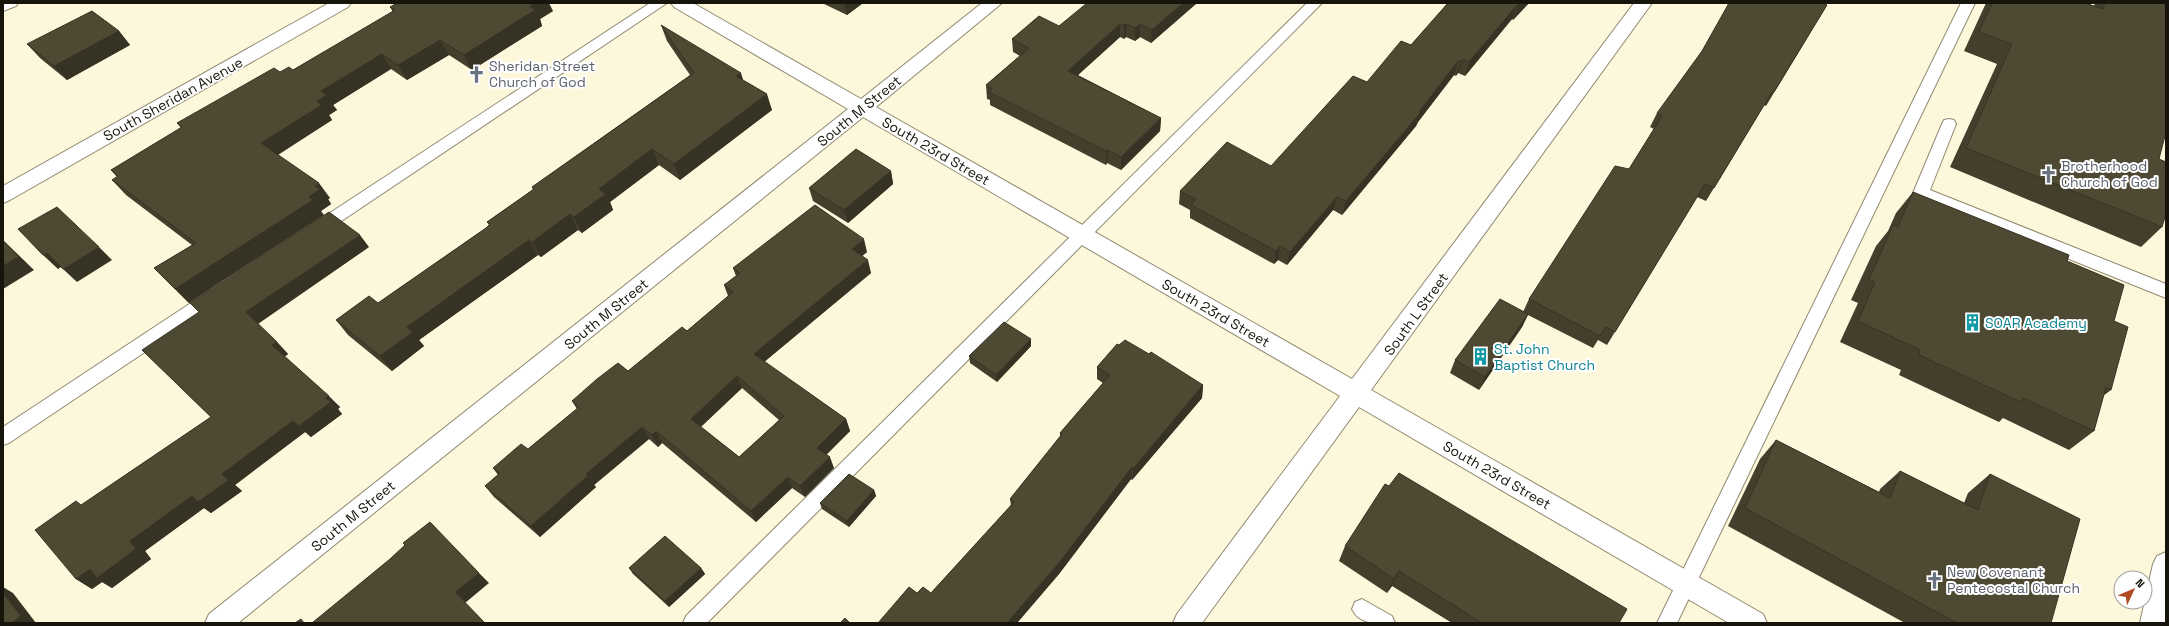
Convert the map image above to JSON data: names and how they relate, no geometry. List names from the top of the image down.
{
  "streets": {
    "street": [
      "South Sheridan Avenue",
      "South M Street",
      "South 23rd Street",
      "South L Street"
    ]
  },
  "crossings": [
    ["South M Street", "South 23rd Street"],
    ["South 23rd Street", "South L Street"]
  ],
  "places": {
    "church": ["Sheridan Street Church of God", "Brotherhood Church of God", "New Covenant Pentecostal Church"],
    "building": ["SOAR Academy", "St. John Baptist Church"]
  },
  "north": "top right"
}
